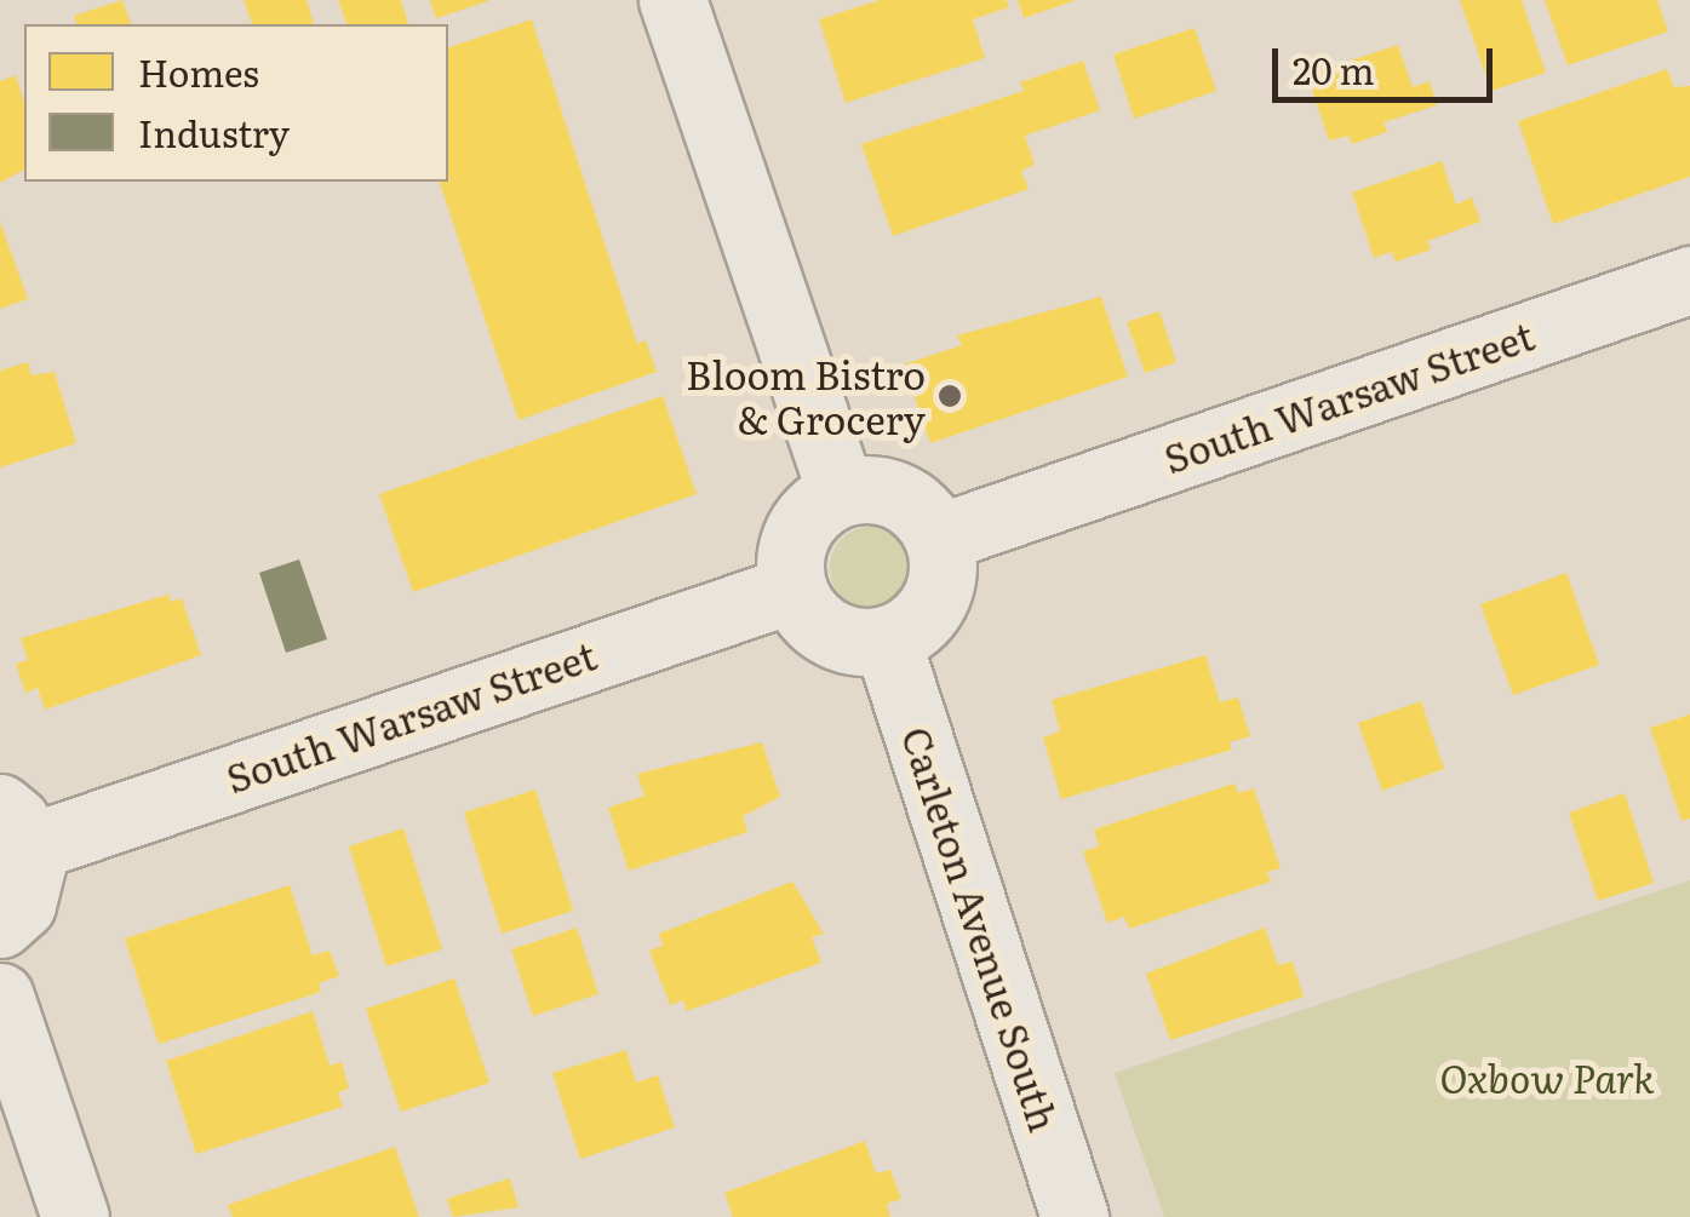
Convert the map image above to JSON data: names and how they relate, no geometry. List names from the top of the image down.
{
  "streets": {
    "street": ["South Warsaw Street", "Carleton Avenue South"]
  },
  "crossings": [
    ["South Warsaw Street", "Carleton Avenue South"]
  ],
  "parks": ["Oxbow Park"],
  "places": ["Bloom Bistro & Grocery"],
  "legend": ["Homes", "Industry"],
  "scale_bar": "20 m"
}
